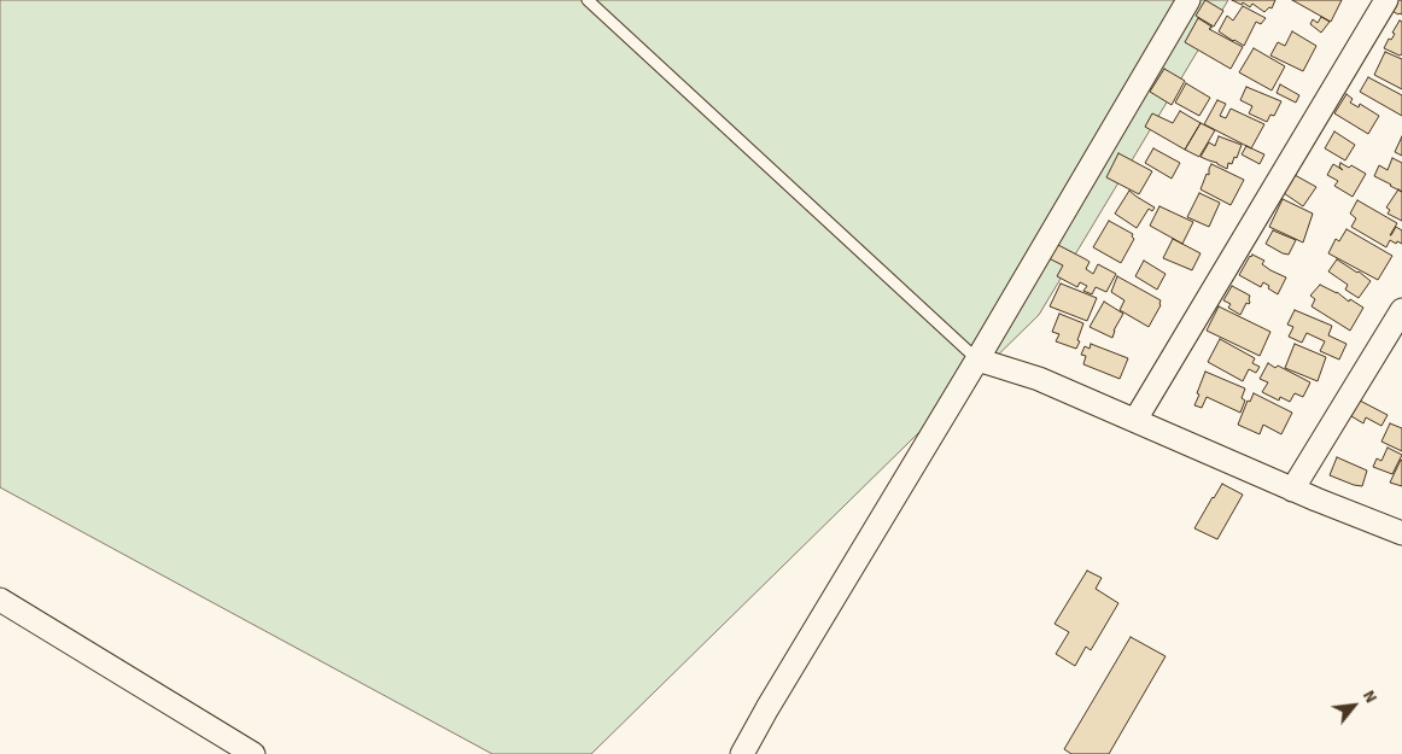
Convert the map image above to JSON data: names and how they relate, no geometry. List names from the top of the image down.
{
  "north": "top right"
}
